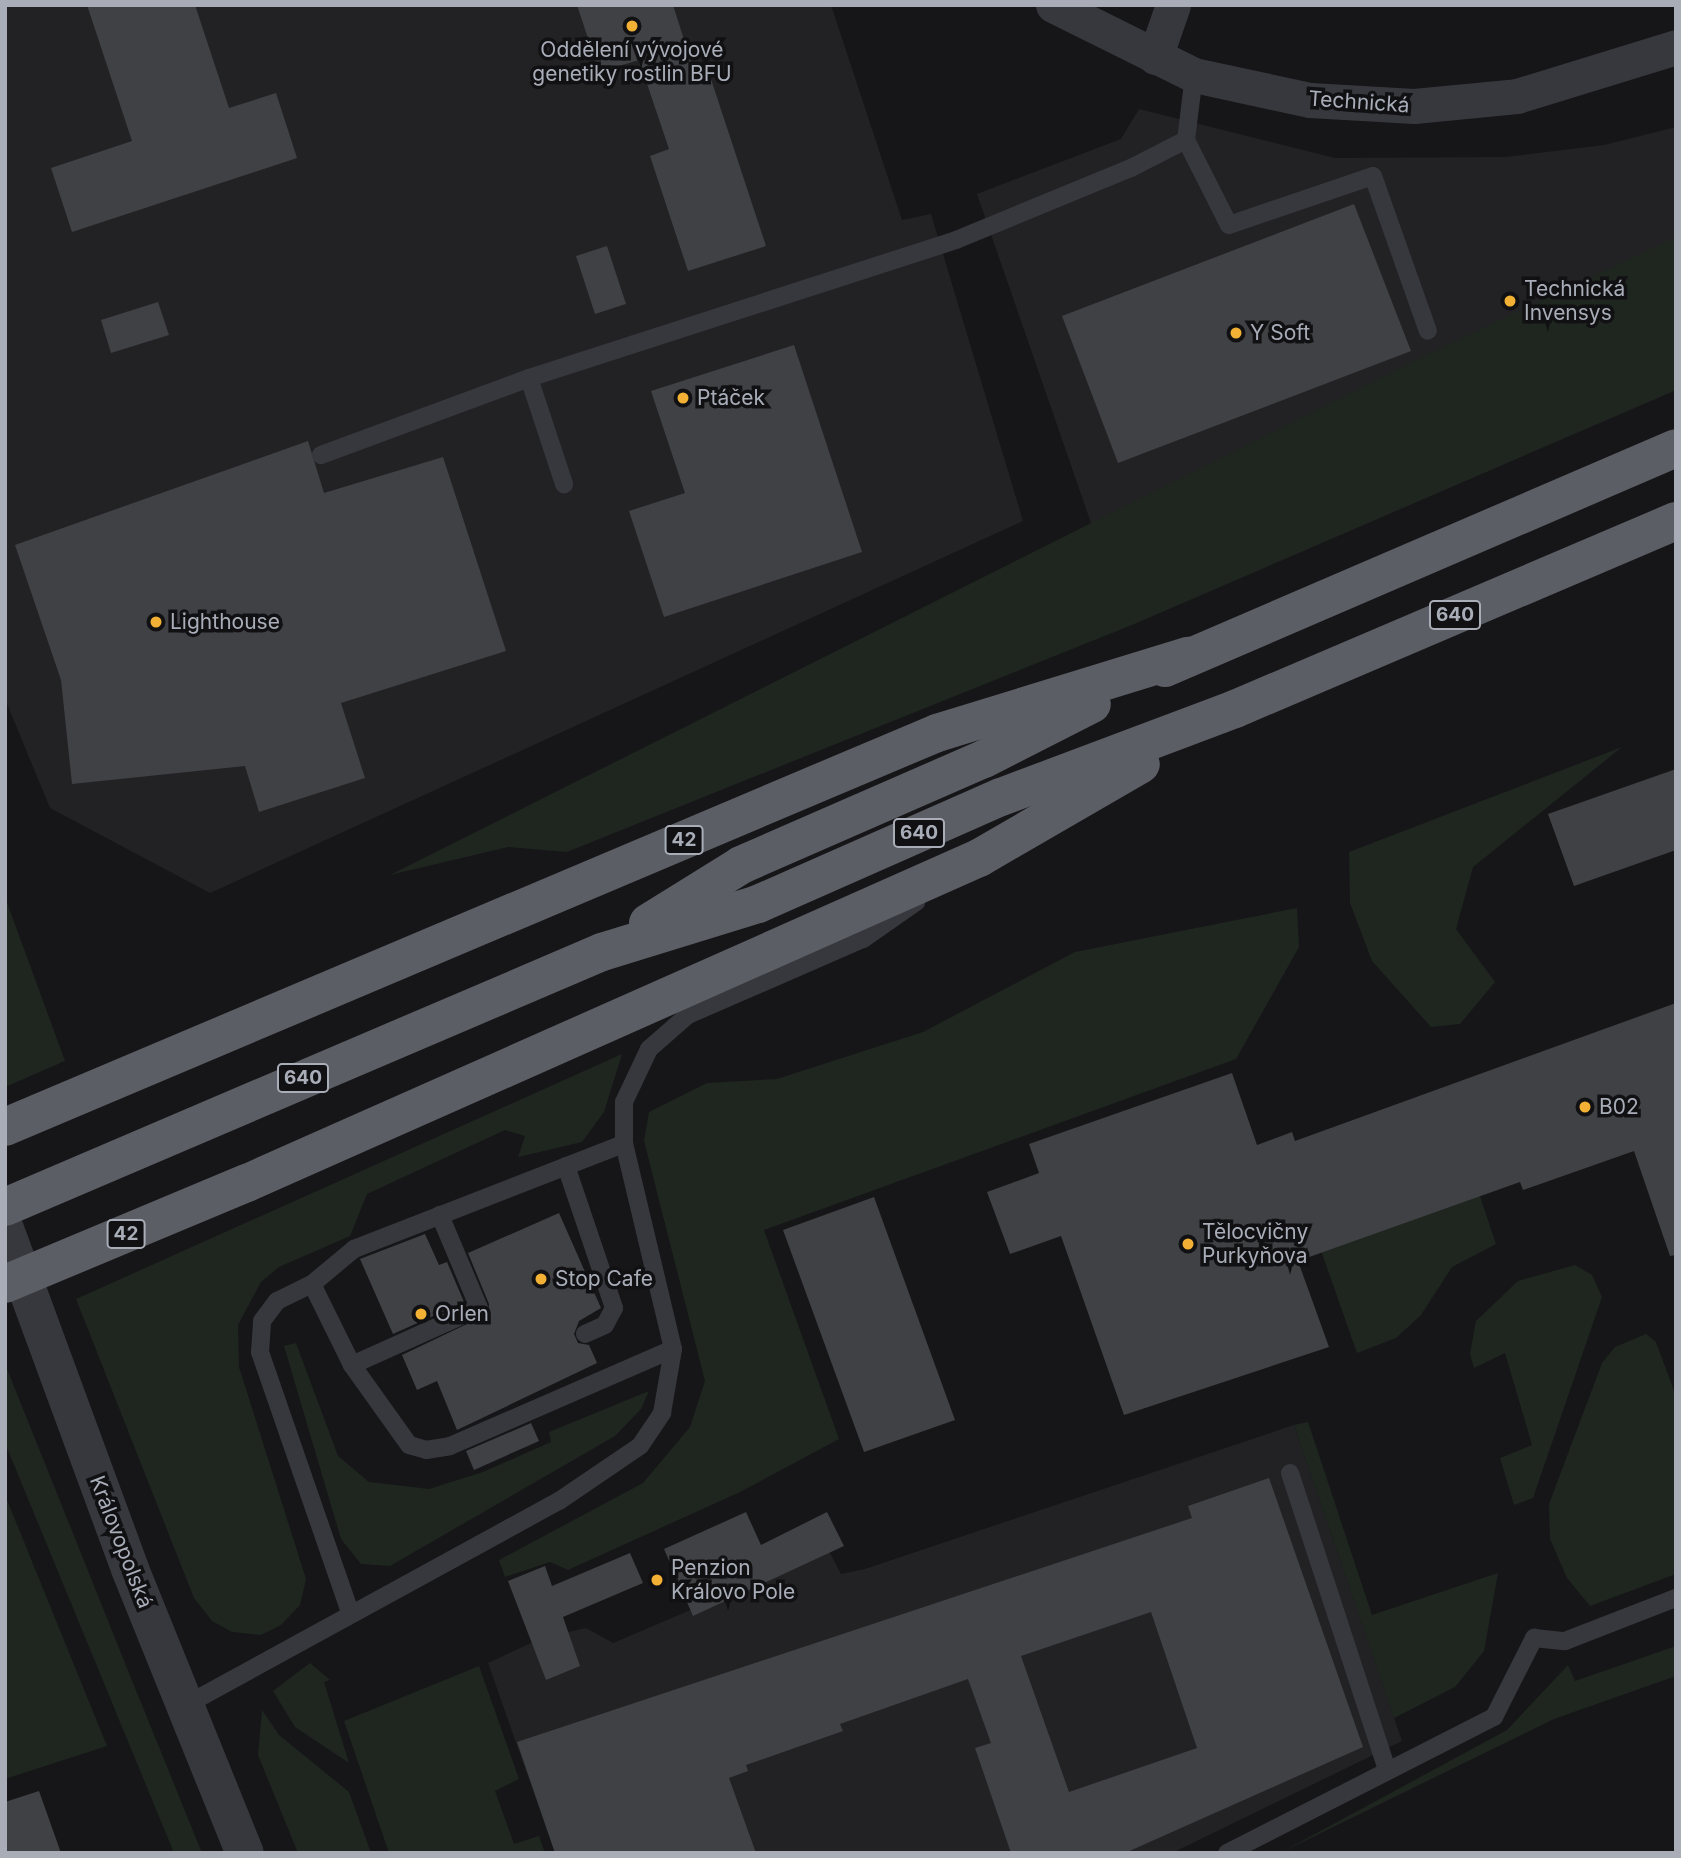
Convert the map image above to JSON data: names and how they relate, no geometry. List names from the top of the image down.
{
  "streets": {
    "highway": ["640", "42"],
    "street": ["Technická", "Královopolská"]
  },
  "crossings": [
    ["640", "42"]
  ],
  "places": [
    "Oddělení vývojové genetiky rostlin BFU",
    "Technická Invensys",
    "Y Soft",
    "Ptáček",
    "Lighthouse",
    "B02",
    "Tělocvičny Purkyňova",
    "Stop Cafe",
    "Orlen",
    "Penzion Královo Pole"
  ]
}
